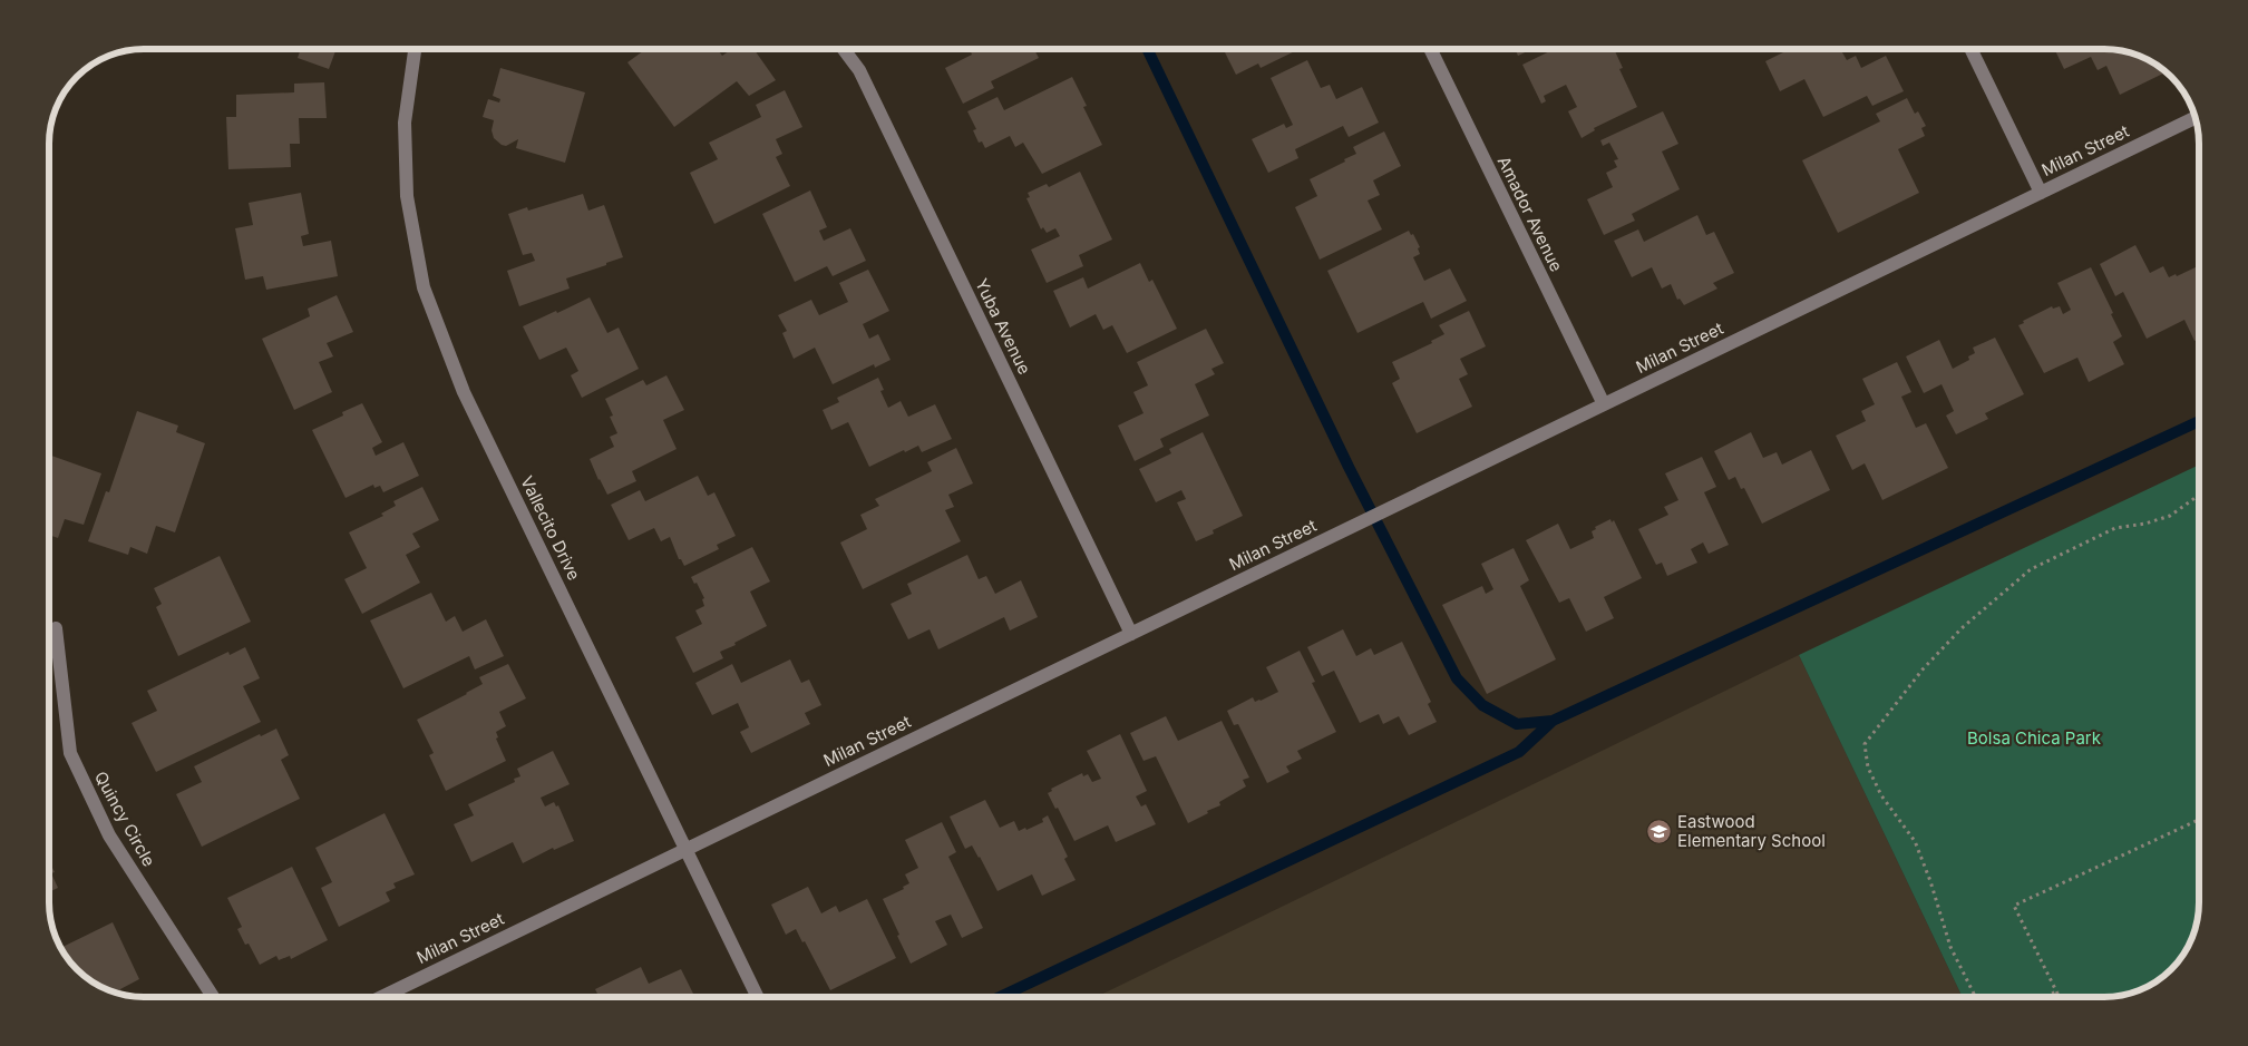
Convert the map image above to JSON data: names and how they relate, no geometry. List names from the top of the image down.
{
  "streets": {
    "street": [
      "Milan Street",
      "Amador Avenue",
      "Yuba Avenue",
      "Vallecito Drive",
      "Quincy Circle"
    ]
  },
  "crossings": [
    ["Milan Street", "Amador Avenue"],
    ["Milan Street", "Yuba Avenue"],
    ["Milan Street", "Vallecito Drive"]
  ],
  "parks": ["Bolsa Chica Park"],
  "places": {
    "school or university": ["Eastwood Elementary School"]
  }
}
